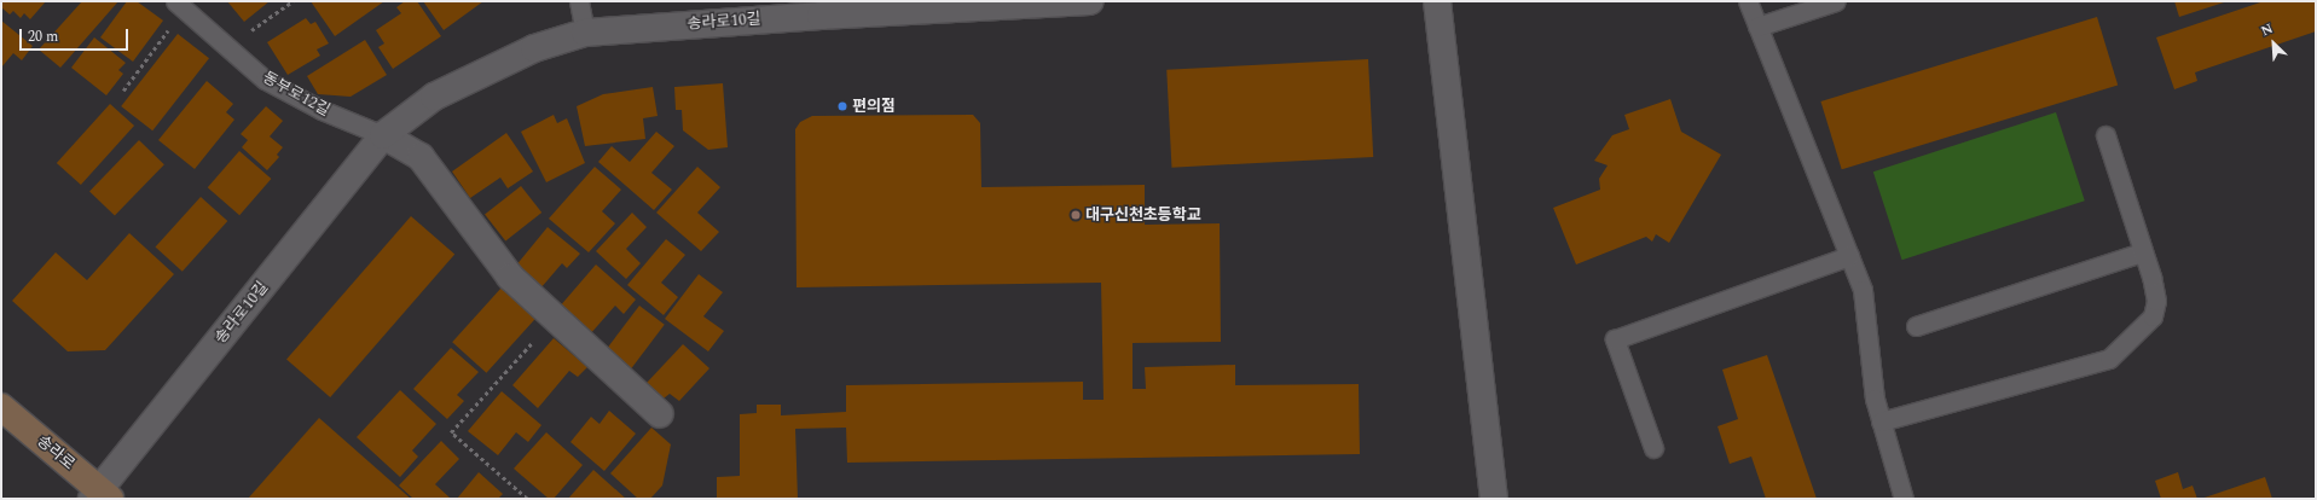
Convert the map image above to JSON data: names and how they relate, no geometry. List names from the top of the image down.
{
  "streets": {
    "main road": ["송라로"],
    "street": ["송라로10길"],
    "lane": ["동부로12길"]
  },
  "crossings": [
    ["송라로10길", "동부로12길"],
    ["송라로10길", "송라로"]
  ],
  "places": ["편의점", "대구신천초등학교"],
  "scale_bar": "20 m",
  "north": "top left"
}
